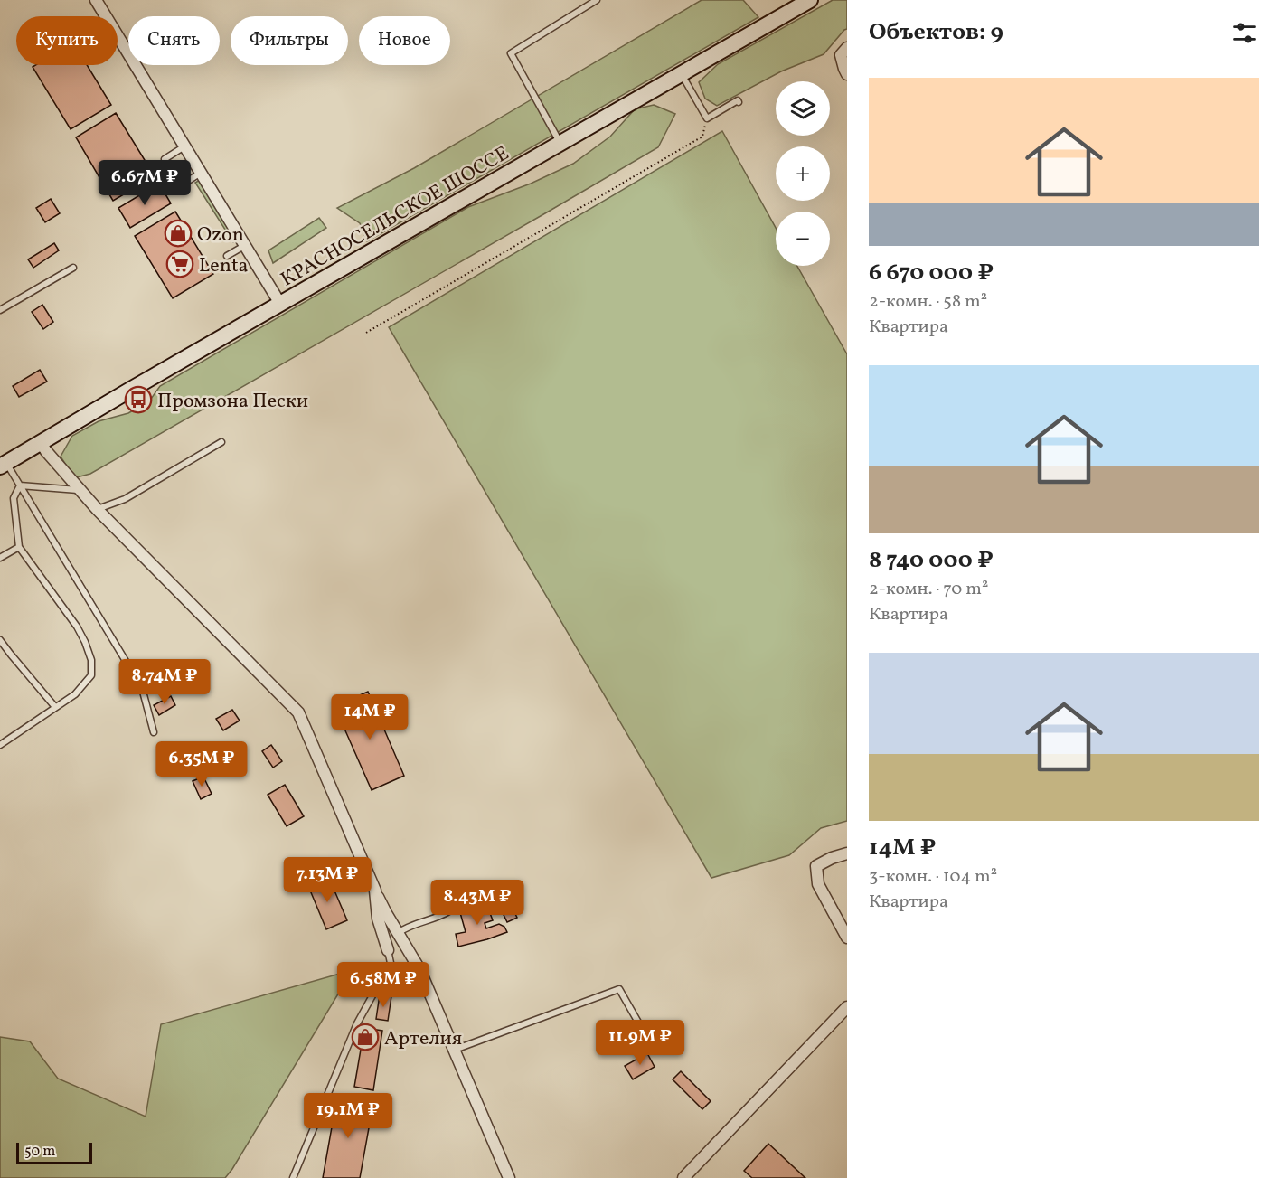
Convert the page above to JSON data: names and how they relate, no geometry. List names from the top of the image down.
{
  "streets": {
    "main road": ["КРАСНОСЕЛЬСКОЕ ШОССЕ"]
  },
  "places": {
    "shop": ["Ozon", "Артелия"],
    "supermarket": ["Lenta"],
    "bus stop": ["Промзона Пески"]
  },
  "scale_bar": "50 m",
  "page": {
    "heading": "Объектов: 9",
    "chip": [
      "Купить",
      "Снять",
      "Фильтры",
      "Новое"
    ],
    "list": [
      {
        "name": "6 670 000 ₽",
        "note": "2-комн. · 58 m² · Квартира"
      },
      {
        "name": "8 740 000 ₽",
        "note": "2-комн. · 70 m² · Квартира"
      },
      {
        "name": "14M ₽",
        "note": "3-комн. · 104 m² · Квартира"
      }
    ],
    "map_buttons": ["+", "−"],
    "price": [
      "6.67M ₽",
      "8.74M ₽",
      "14M ₽",
      "6.35M ₽",
      "7.13M ₽",
      "8.43M ₽",
      "6.58M ₽",
      "11.9M ₽",
      "19.1M ₽"
    ],
    "scale": "50 m"
  }
}
